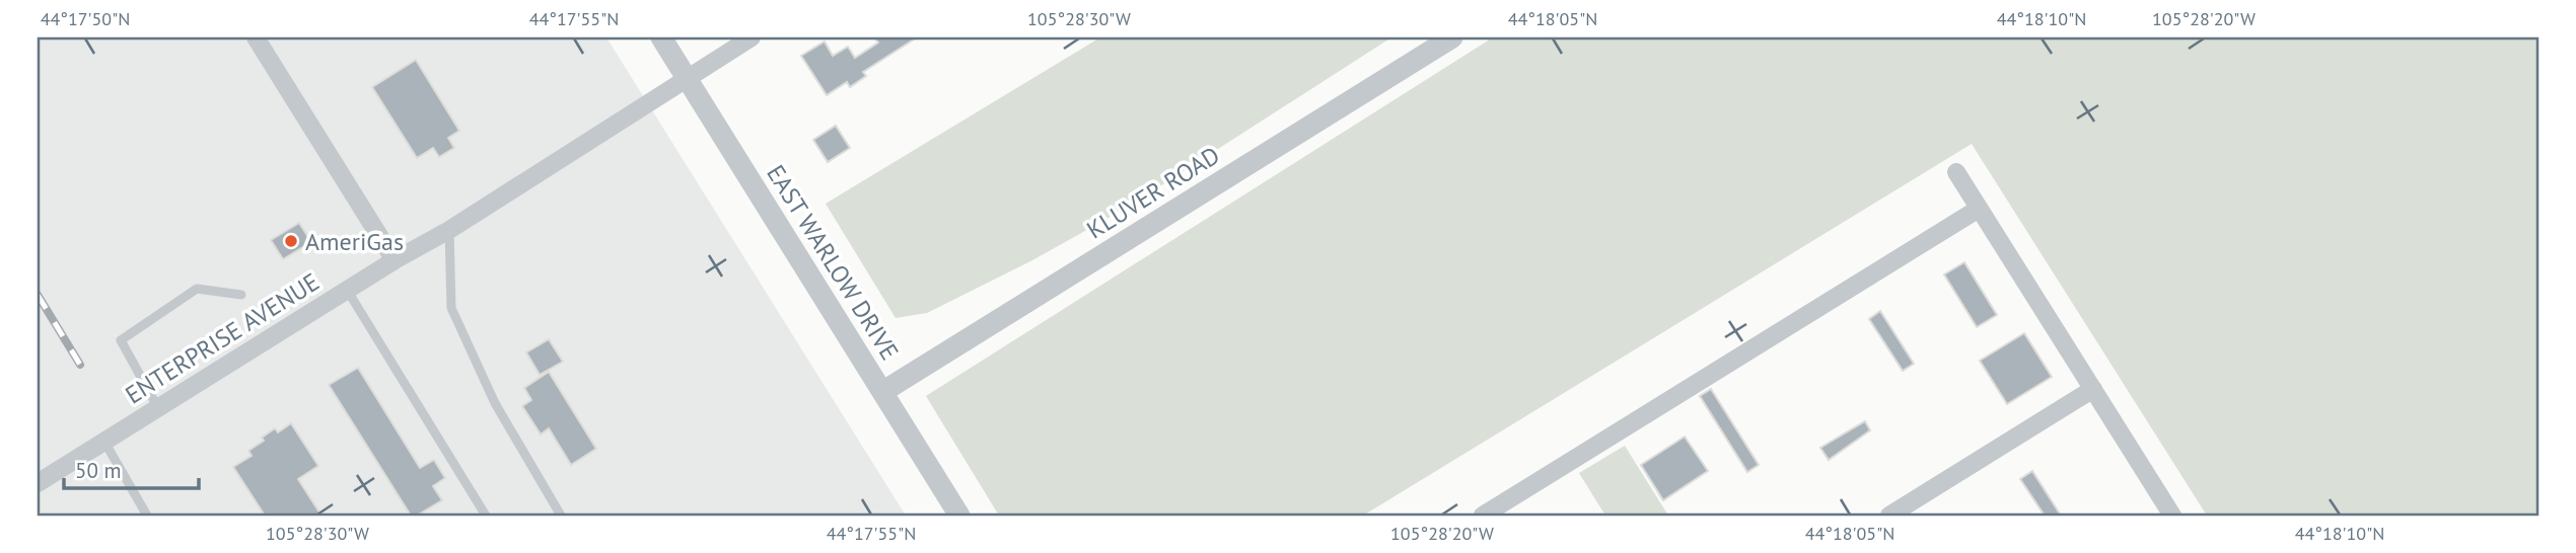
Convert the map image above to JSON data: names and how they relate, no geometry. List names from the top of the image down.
{
  "streets": {
    "street": ["KLUVER ROAD", "EAST WARLOW DRIVE", "ENTERPRISE AVENUE"]
  },
  "crossings": [
    ["KLUVER ROAD", "EAST WARLOW DRIVE"],
    ["EAST WARLOW DRIVE", "ENTERPRISE AVENUE"]
  ],
  "places": ["AmeriGas"],
  "scale_bar": "50 m",
  "coordinates": [
    "44°17'50\"N",
    "44°17'55\"N",
    "105°28'30\"W",
    "44°18'05\"N",
    "44°18'10\"N",
    "105°28'20\"W"
  ]
}
